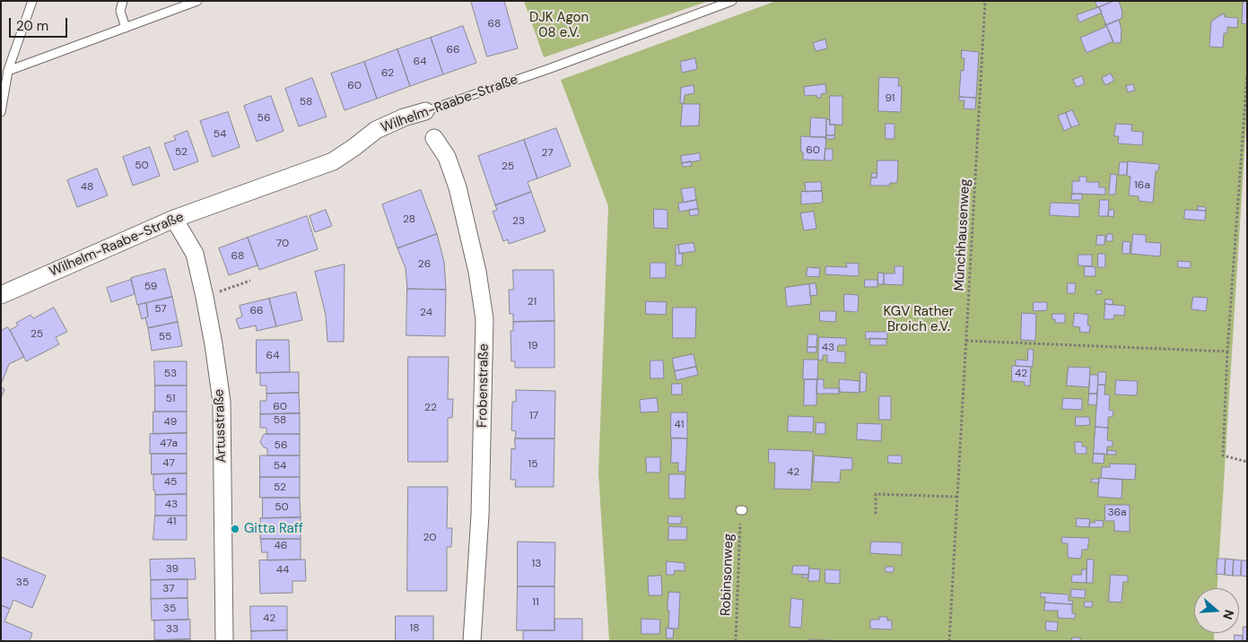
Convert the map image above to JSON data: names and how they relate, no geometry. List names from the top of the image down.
{
  "streets": {
    "street": ["Wilhelm-Raabe-Straße", "Frobenstraße", "Artusstraße"],
    "path": ["Münchhausenweg", "Robinsonweg"]
  },
  "crossings": [
    ["Wilhelm-Raabe-Straße", "Artusstraße"]
  ],
  "parks": ["DJK Agon 08 e.V.", "KGV Rather Broich e.V."],
  "places": ["Gitta Raff"],
  "house_numbers": [
    "68",
    "66",
    "64",
    "62",
    "60",
    "91",
    "58",
    "56",
    "54",
    "60",
    "52",
    "27",
    "50",
    "25",
    "16a",
    "48",
    "28",
    "23",
    "70",
    "68",
    "26",
    "59",
    "21",
    "57",
    "66",
    "24",
    "25",
    "55",
    "19",
    "43",
    "64",
    "53",
    "42",
    "51",
    "60",
    "22",
    "17",
    "58",
    "49",
    "41",
    "47a",
    "56",
    "47",
    "15",
    "54",
    "42",
    "45",
    "52",
    "43",
    "50",
    "36a",
    "41",
    "20",
    "46",
    "13",
    "39",
    "44",
    "35",
    "37",
    "11",
    "35",
    "42",
    "18",
    "33"
  ],
  "scale_bar": "20 m",
  "north": "right"
}
